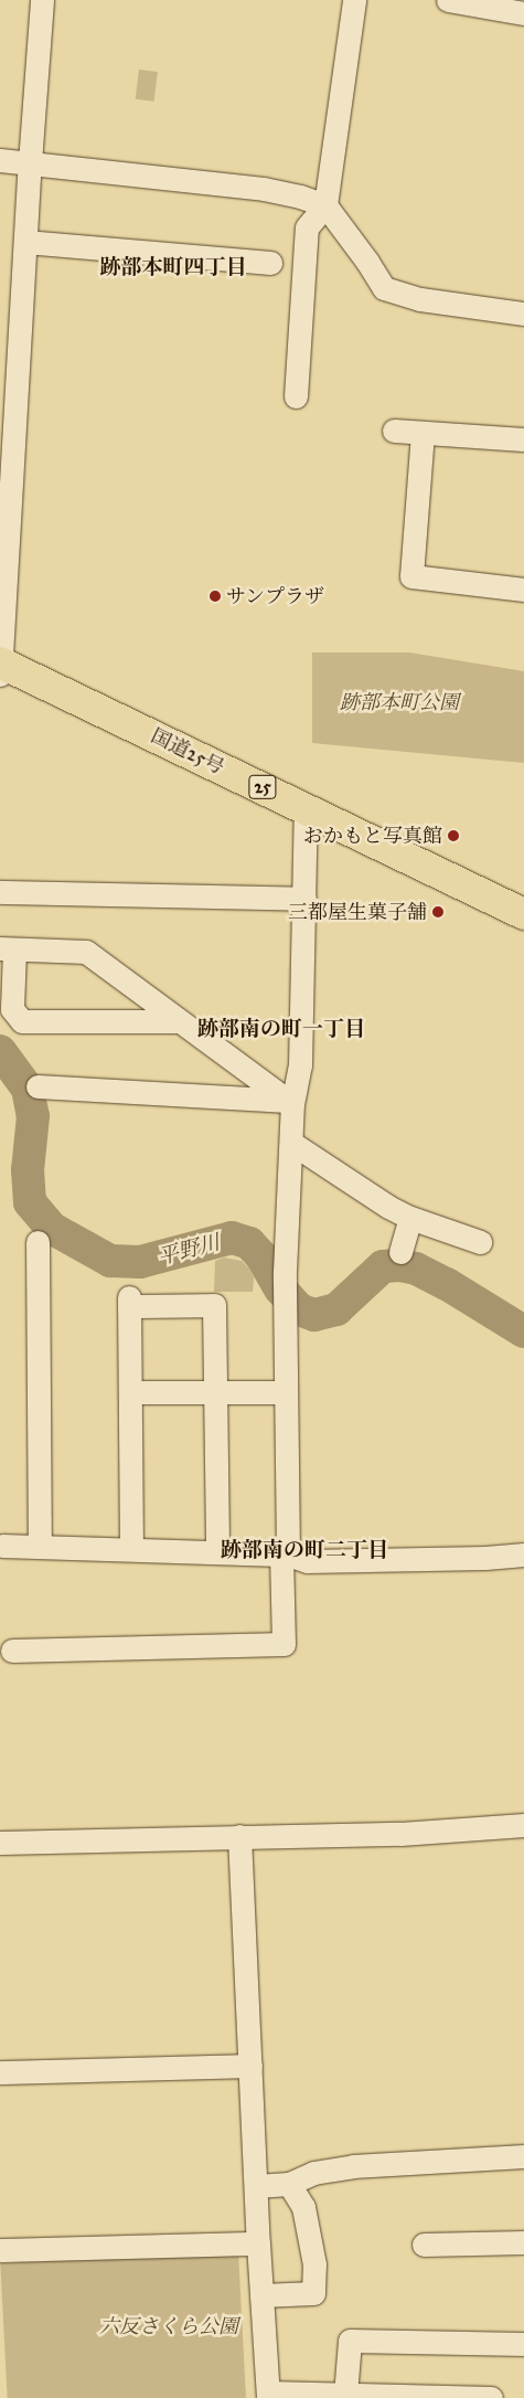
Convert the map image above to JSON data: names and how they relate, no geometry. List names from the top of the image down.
{
  "streets": {
    "highway": ["国道25号", "25"]
  },
  "districts": ["跡部本町四丁目", "跡部南の町一丁目", "跡部南の町二丁目"],
  "water": ["平野川"],
  "parks": ["跡部本町公園", "六反さくら公園"],
  "places": ["サンプラザ", "おかもと写真館", "三都屋生菓子舗"]
}
